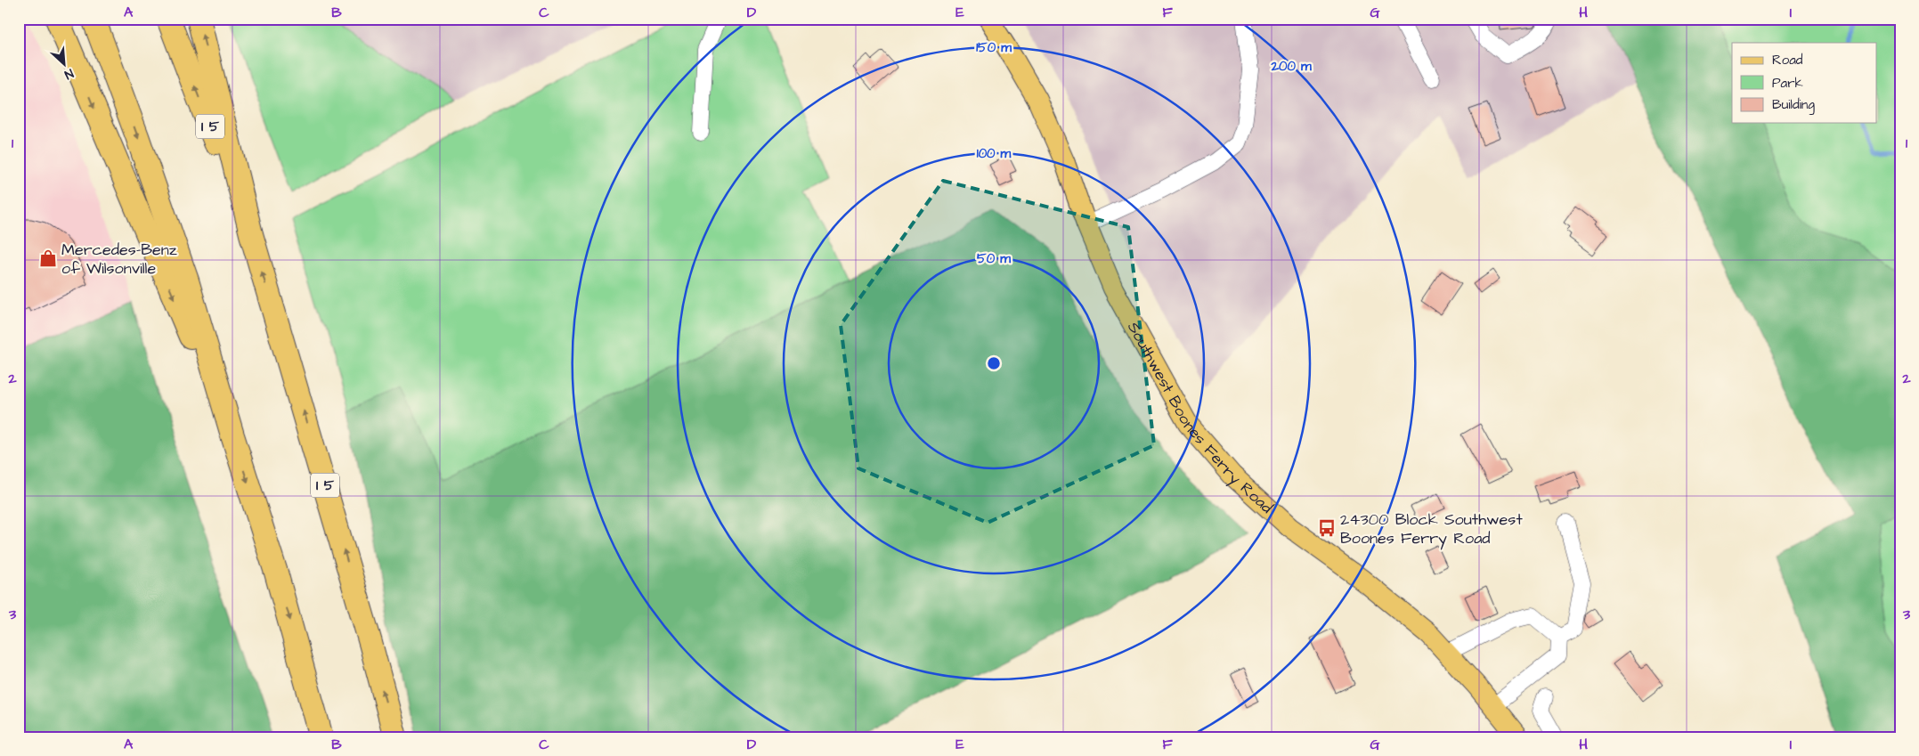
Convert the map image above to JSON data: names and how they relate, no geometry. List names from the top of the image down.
{
  "streets": {
    "highway": ["I 5"],
    "main road": ["Southwest Boones Ferry Road"]
  },
  "places": {
    "shop": ["Mercedes-Benz of Wilsonville"],
    "bus stop": ["24300 Block Southwest Boones Ferry Road"]
  },
  "legend": ["Road", "Park", "Building"],
  "north": "bottom right",
  "grid": {
    "columns": [
      "A",
      "B",
      "C",
      "D",
      "E",
      "F",
      "G",
      "H",
      "I"
    ],
    "rows": ["1", "2", "3"]
  },
  "rings": [
    "150 m",
    "200 m",
    "100 m",
    "50 m"
  ]
}
